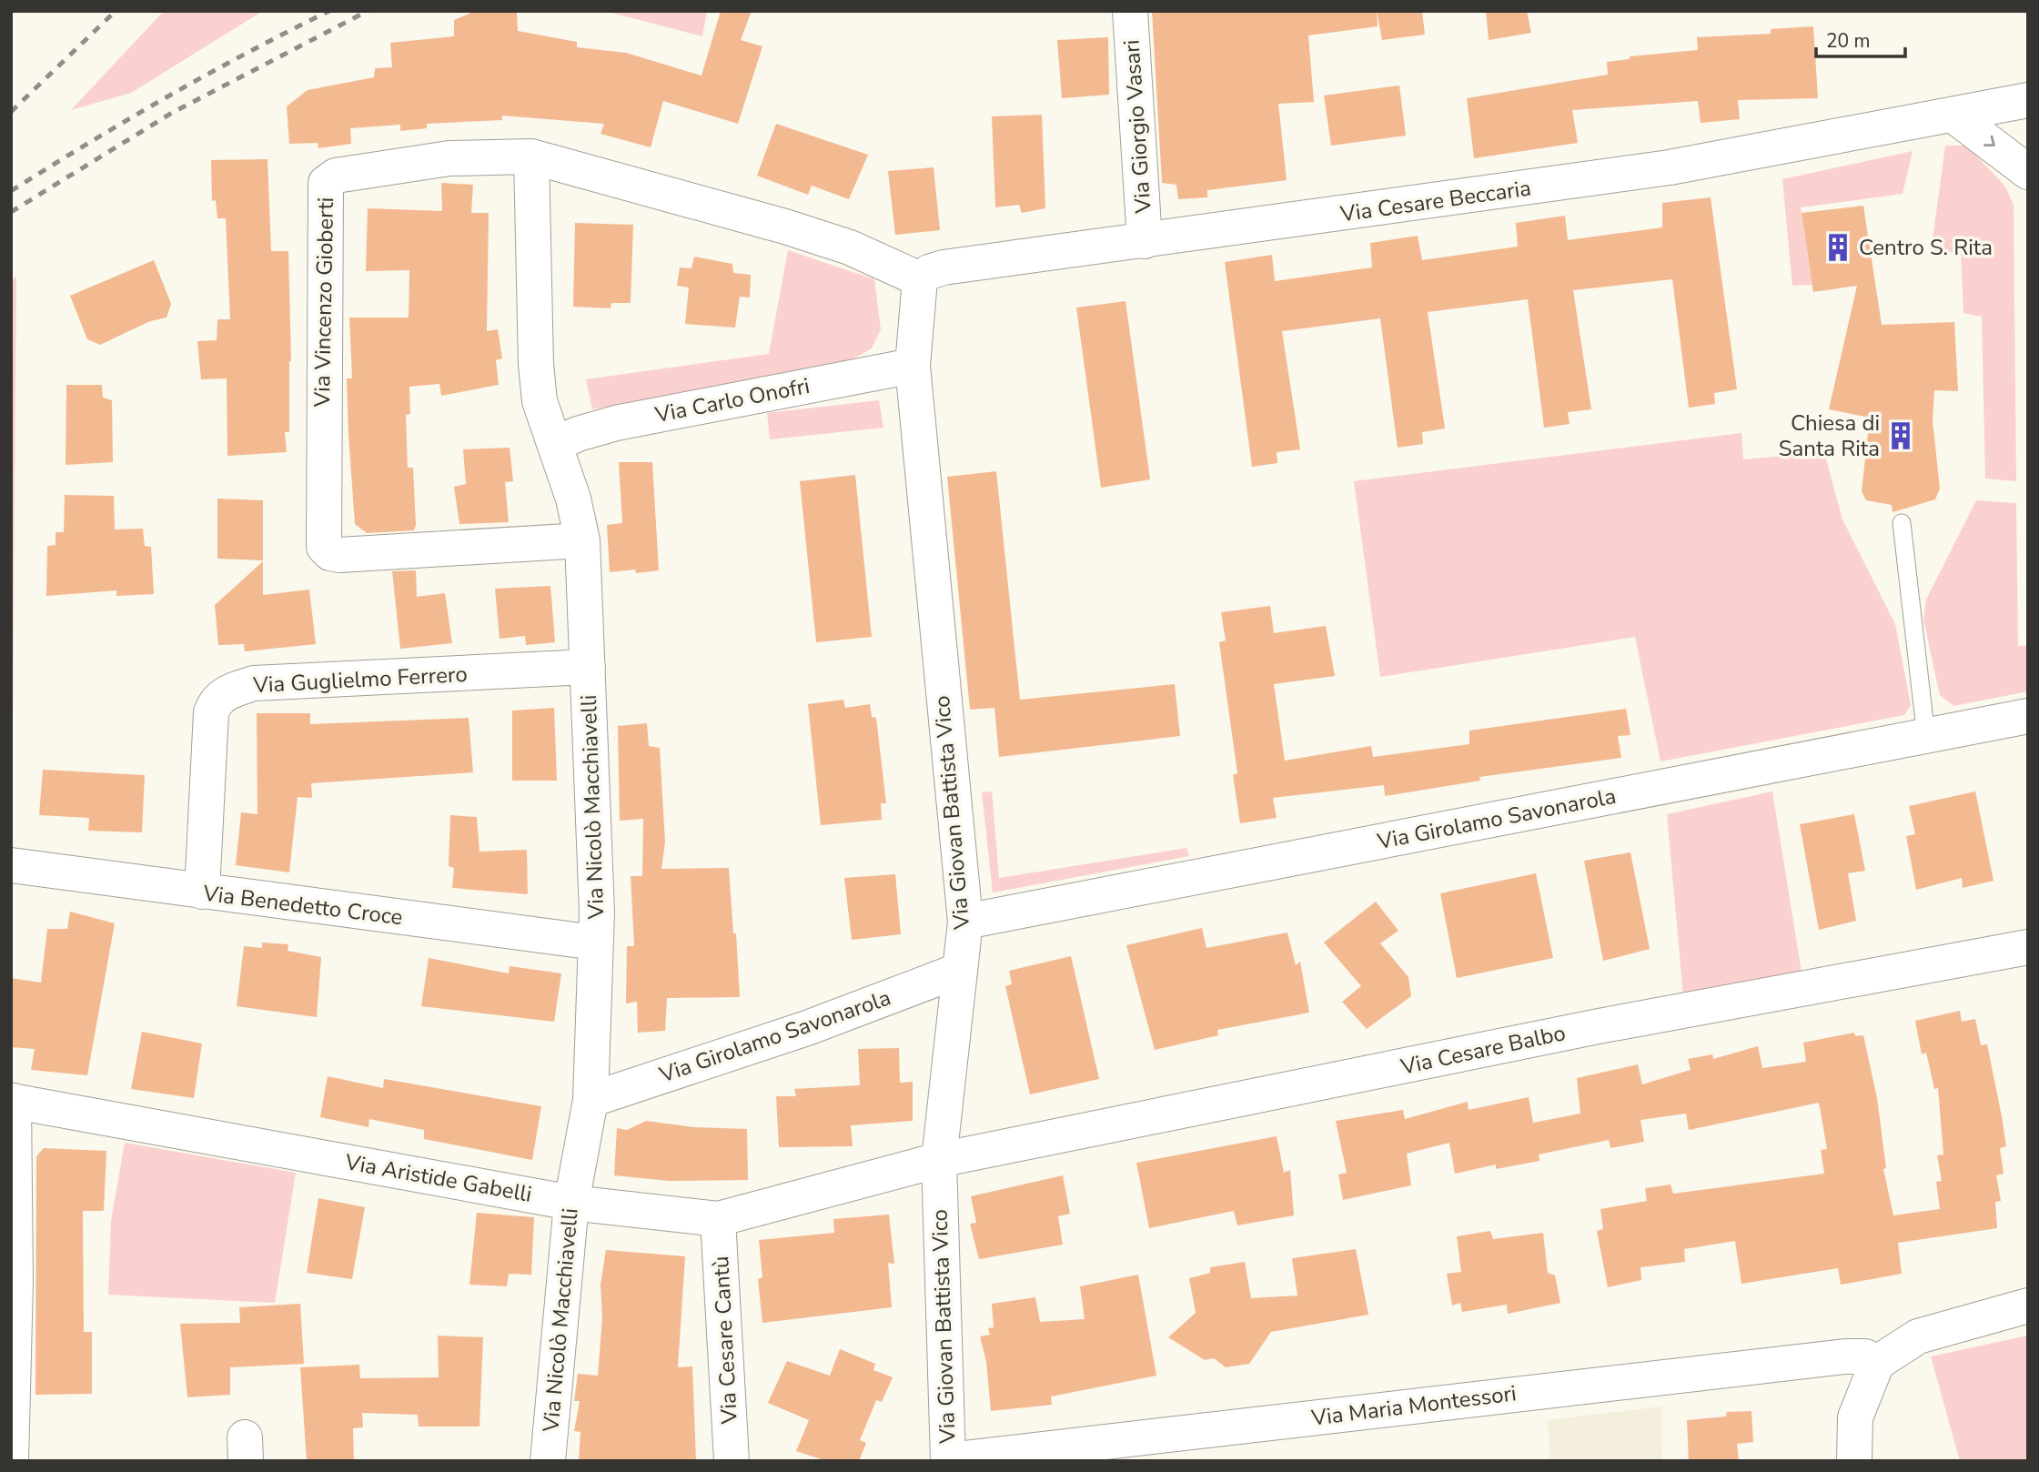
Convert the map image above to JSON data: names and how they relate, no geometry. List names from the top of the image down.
{
  "streets": {
    "street": [
      "Via Giorgio Vasari",
      "Via Cesare Beccaria",
      "Via Vincenzo Gioberti",
      "Via Carlo Onofri",
      "Via Guglielmo Ferrero",
      "Via Nicolò Macchiavelli",
      "Via Giovan Battista Vico",
      "Via Girolamo Savonarola",
      "Via Benedetto Croce",
      "Via Cesare Balbo",
      "Via Aristide Gabelli",
      "Via Cesare Cantù",
      "Via Maria Montessori"
    ]
  },
  "crossings": [
    ["Via Giorgio Vasari", "Via Cesare Beccaria"],
    ["Via Cesare Beccaria", "Via Vincenzo Gioberti"],
    ["Via Cesare Beccaria", "Via Giovan Battista Vico"],
    ["Via Vincenzo Gioberti", "Via Nicolò Macchiavelli"],
    ["Via Vincenzo Gioberti", "Via Giovan Battista Vico"],
    ["Via Carlo Onofri", "Via Nicolò Macchiavelli"],
    ["Via Carlo Onofri", "Via Giovan Battista Vico"],
    ["Via Guglielmo Ferrero", "Via Nicolò Macchiavelli"],
    ["Via Guglielmo Ferrero", "Via Benedetto Croce"],
    ["Via Nicolò Macchiavelli", "Via Girolamo Savonarola"],
    ["Via Nicolò Macchiavelli", "Via Benedetto Croce"],
    ["Via Nicolò Macchiavelli", "Via Aristide Gabelli"],
    ["Via Giovan Battista Vico", "Via Girolamo Savonarola"],
    ["Via Giovan Battista Vico", "Via Cesare Balbo"],
    ["Via Giovan Battista Vico", "Via Aristide Gabelli"],
    ["Via Giovan Battista Vico", "Via Maria Montessori"],
    ["Via Cesare Balbo", "Via Aristide Gabelli"],
    ["Via Aristide Gabelli", "Via Cesare Cantù"]
  ],
  "places": {
    "building": ["Centro S. Rita", "Chiesa di Santa Rita"]
  },
  "scale_bar": "20 m"
}
